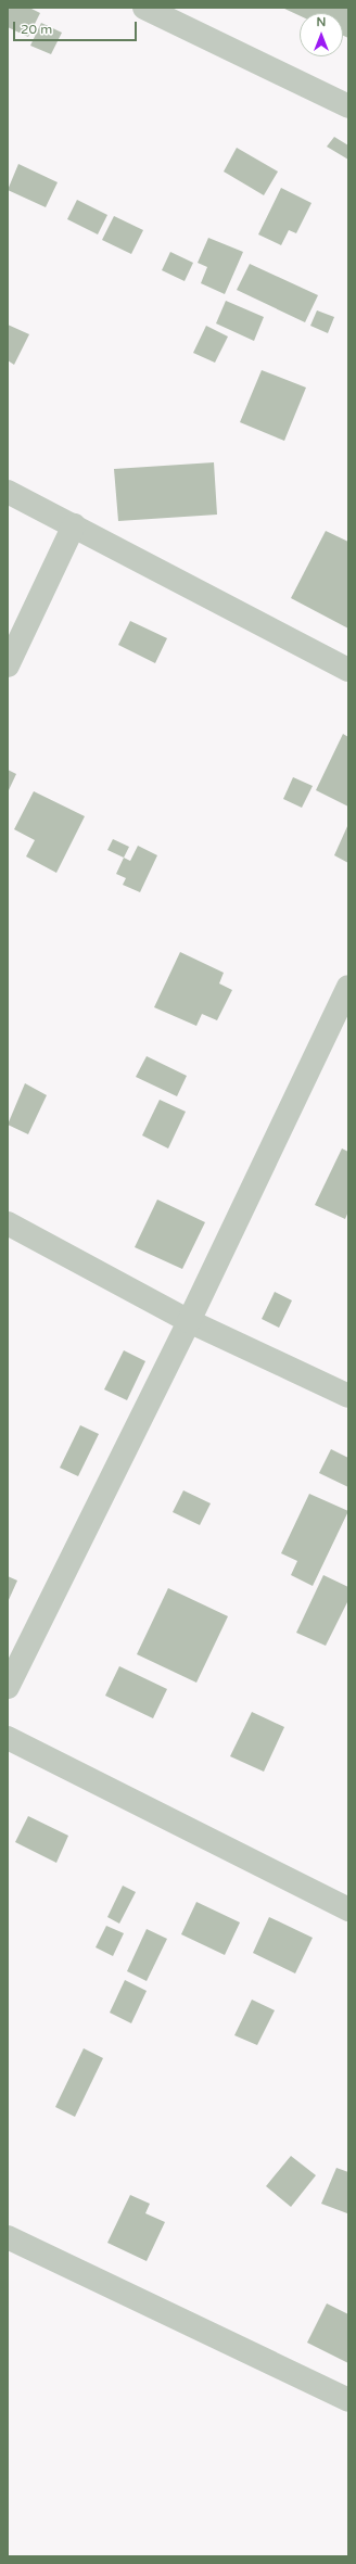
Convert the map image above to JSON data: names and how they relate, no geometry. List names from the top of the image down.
{
  "scale_bar": "20 m",
  "north": "top"
}
